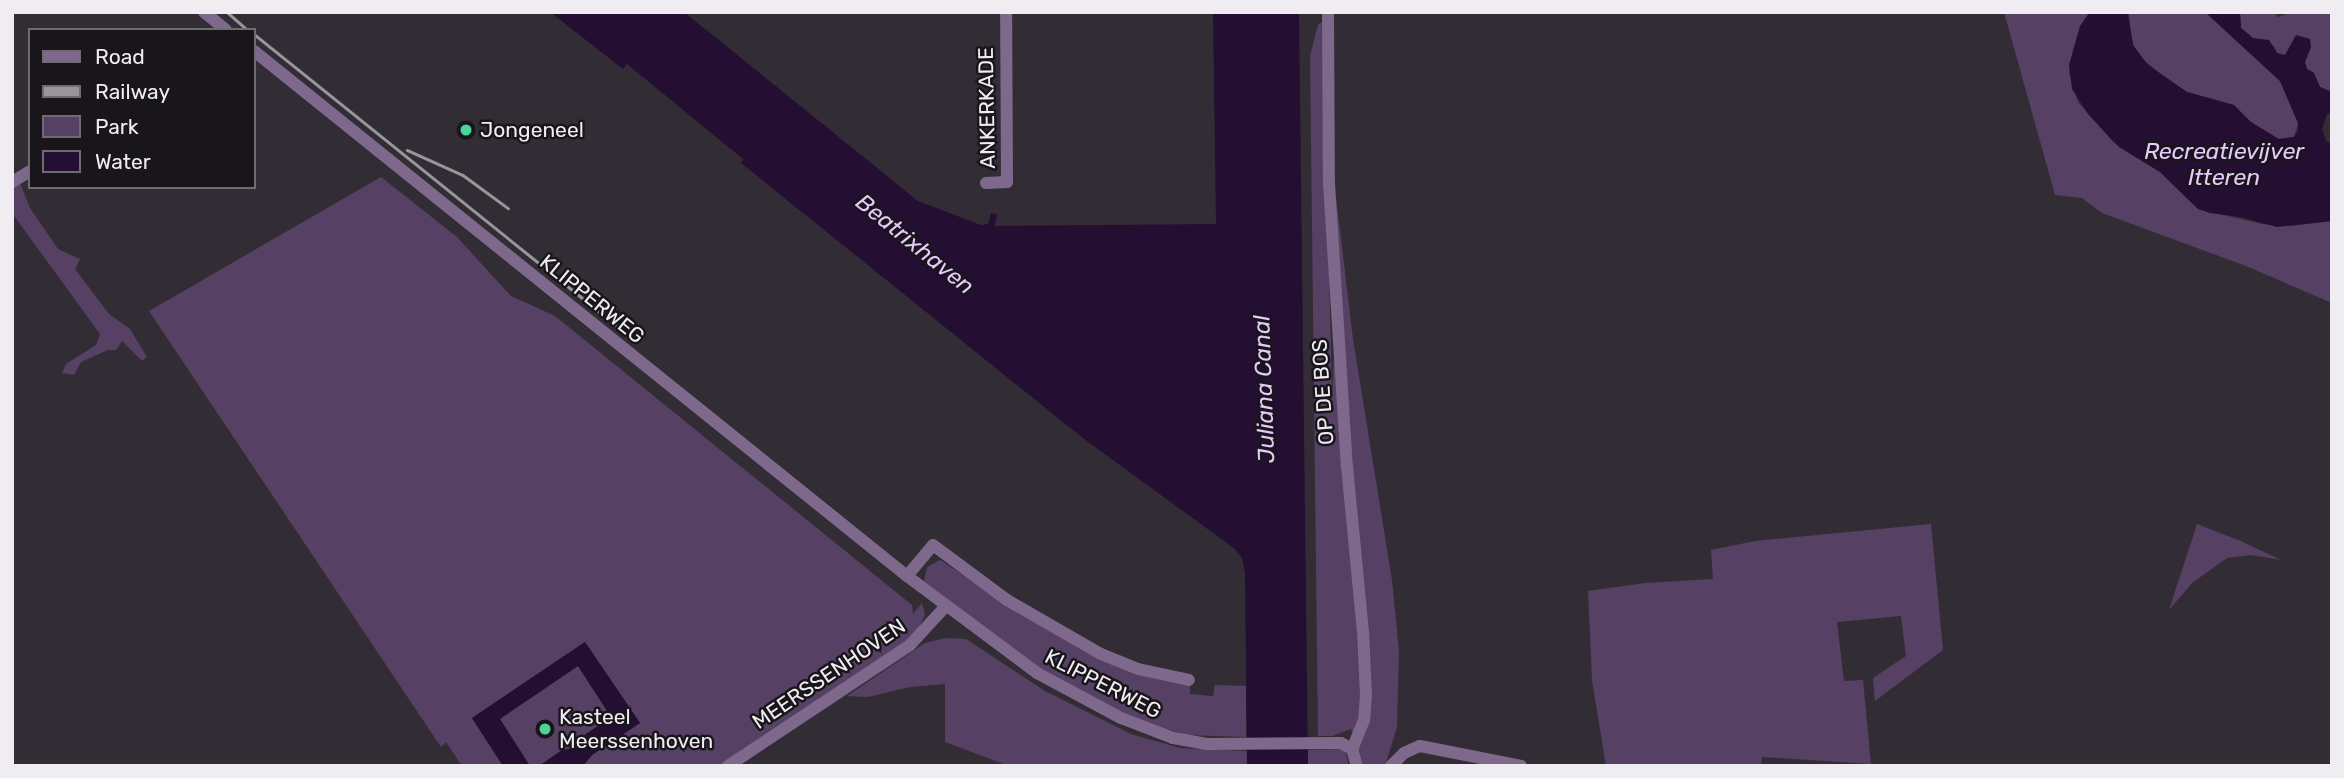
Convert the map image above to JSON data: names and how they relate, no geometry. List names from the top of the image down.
{
  "streets": {
    "street": [
      "ANKERKADE",
      "KLIPPERWEG",
      "OP DE BOS",
      "MEERSSENHOVEN"
    ]
  },
  "crossings": [
    ["KLIPPERWEG", "OP DE BOS"],
    ["KLIPPERWEG", "MEERSSENHOVEN"]
  ],
  "water": ["Recreatievijver Itteren", "Beatrixhaven", "Juliana Canal"],
  "places": ["Jongeneel", "Kasteel Meerssenhoven"],
  "legend": [
    "Road",
    "Railway",
    "Park",
    "Water"
  ]
}
